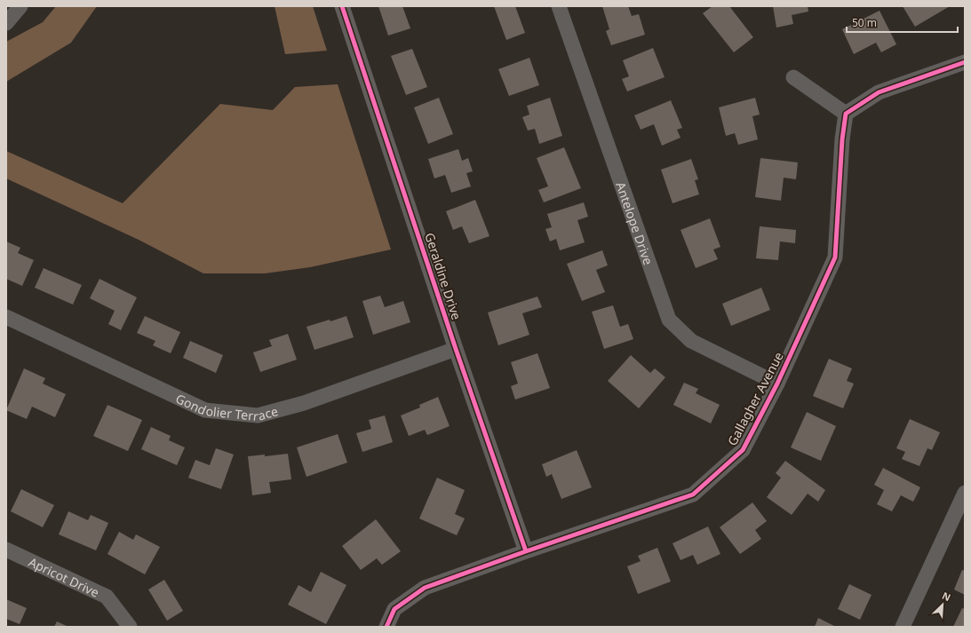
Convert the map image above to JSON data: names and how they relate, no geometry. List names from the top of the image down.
{
  "streets": {
    "street": [
      "Antelope Drive",
      "Geraldine Drive",
      "Gallagher Avenue",
      "Gondolier Terrace",
      "Apricot Drive"
    ]
  },
  "crossings": [
    ["Antelope Drive", "Gallagher Avenue"],
    ["Geraldine Drive", "Gallagher Avenue"],
    ["Geraldine Drive", "Gondolier Terrace"]
  ],
  "scale_bar": "50 m",
  "north": "top right"
}
